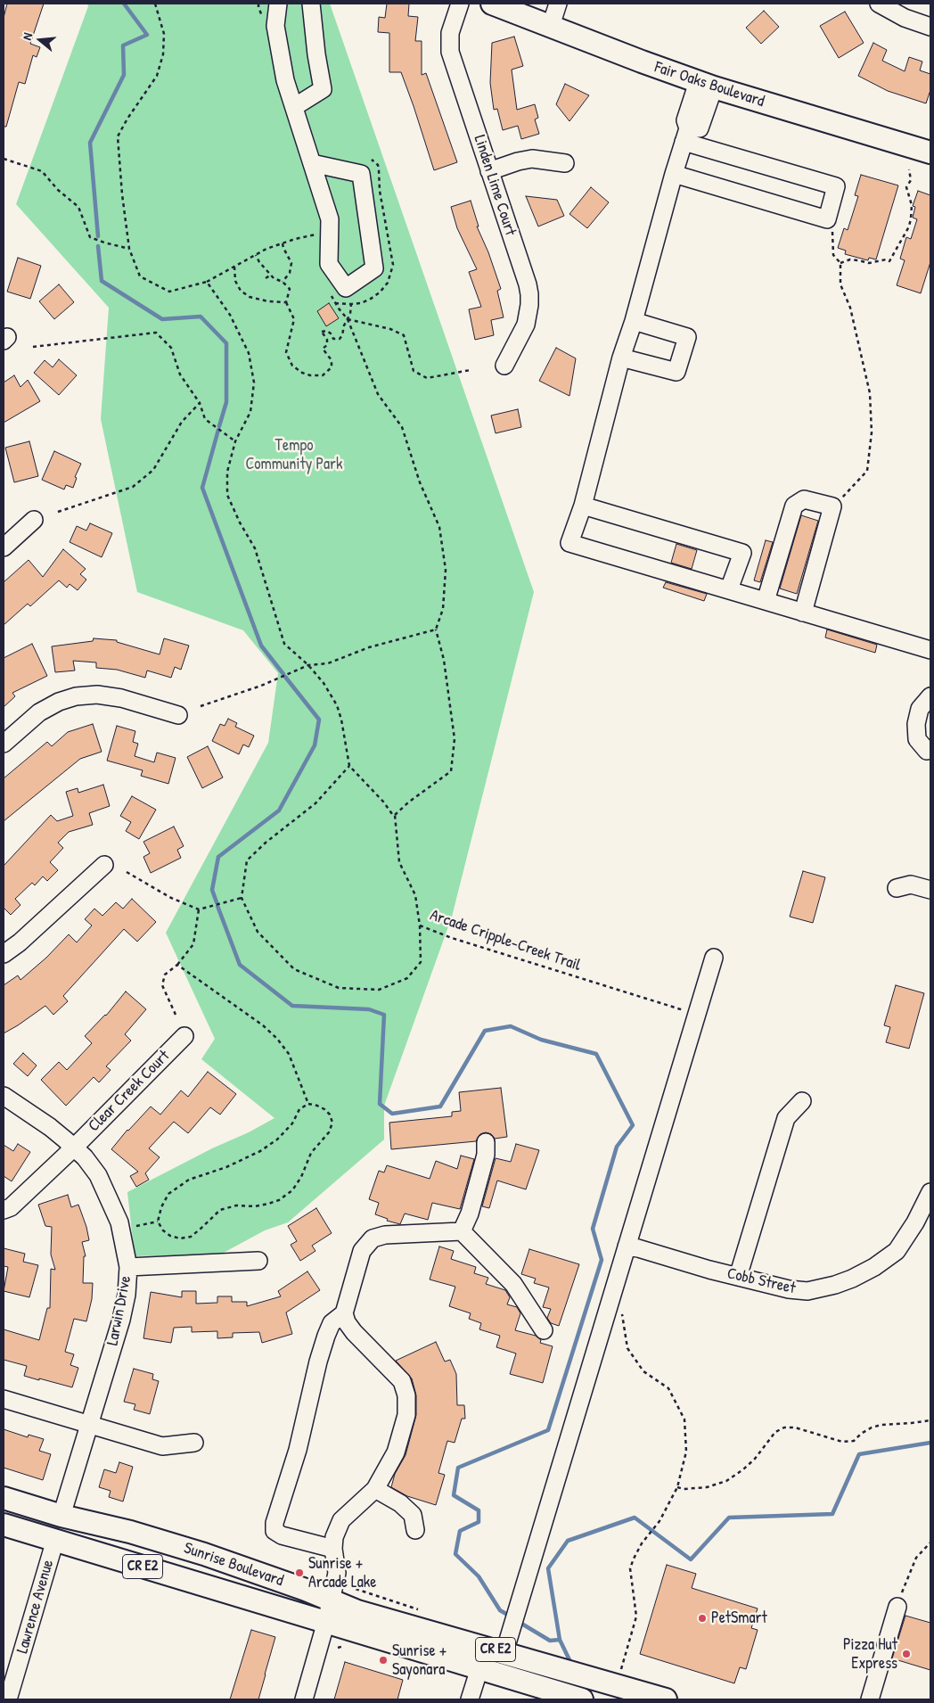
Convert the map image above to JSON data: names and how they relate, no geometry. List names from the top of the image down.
{
  "streets": {
    "main road": ["Fair Oaks Boulevard", "Sunrise Boulevard", "CR E2"],
    "street": [
      "Linden Lime Court",
      "Clear Creek Court",
      "Cobb Street",
      "Larwin Drive",
      "Lawrence Avenue"
    ],
    "path": ["Arcade Cripple-Creek Trail"]
  },
  "crossings": [
    ["Clear Creek Court", "Larwin Drive"],
    ["Larwin Drive", "Sunrise Boulevard"],
    ["Sunrise Boulevard", "Lawrence Avenue"]
  ],
  "parks": ["Tempo Community Park"],
  "places": [
    "Sunrise + Arcade Lake",
    "PetSmart",
    "Pizza Hut Express",
    "Sunrise + Sayonara"
  ],
  "north": "left"
}
